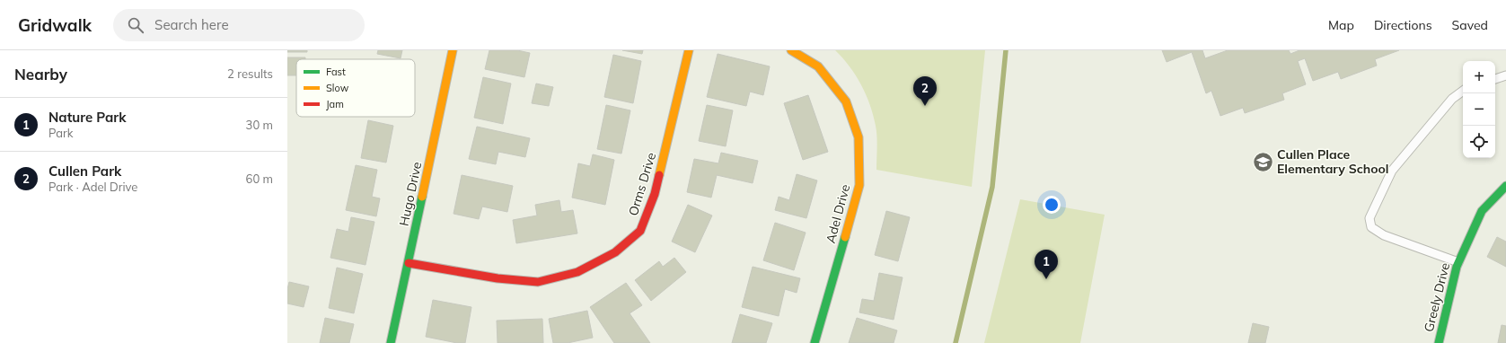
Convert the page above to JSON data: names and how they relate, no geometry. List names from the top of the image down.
{
  "streets": {
    "street": [
      "Orms Drive",
      "Hugo Drive",
      "Adel Drive",
      "Greely Drive"
    ]
  },
  "crossings": [
    ["Orms Drive", "Hugo Drive"]
  ],
  "places": {
    "school or university": ["Cullen Place Elementary School"]
  },
  "legend": ["Fast", "Slow", "Jam"],
  "page": {
    "header": "Gridwalk",
    "search": "Search here",
    "nav": ["Map", "Directions", "Saved"],
    "heading": ["Nearby", "2 results"],
    "map_buttons": ["+", "−"],
    "pins": ["2", "1"],
    "list": [
      {
        "mark": "1",
        "name": "Nature Park",
        "note": "Park",
        "value": "30 m"
      },
      {
        "mark": "2",
        "name": "Cullen Park",
        "note": "Park · Adel Drive",
        "value": "60 m"
      }
    ]
  }
}
